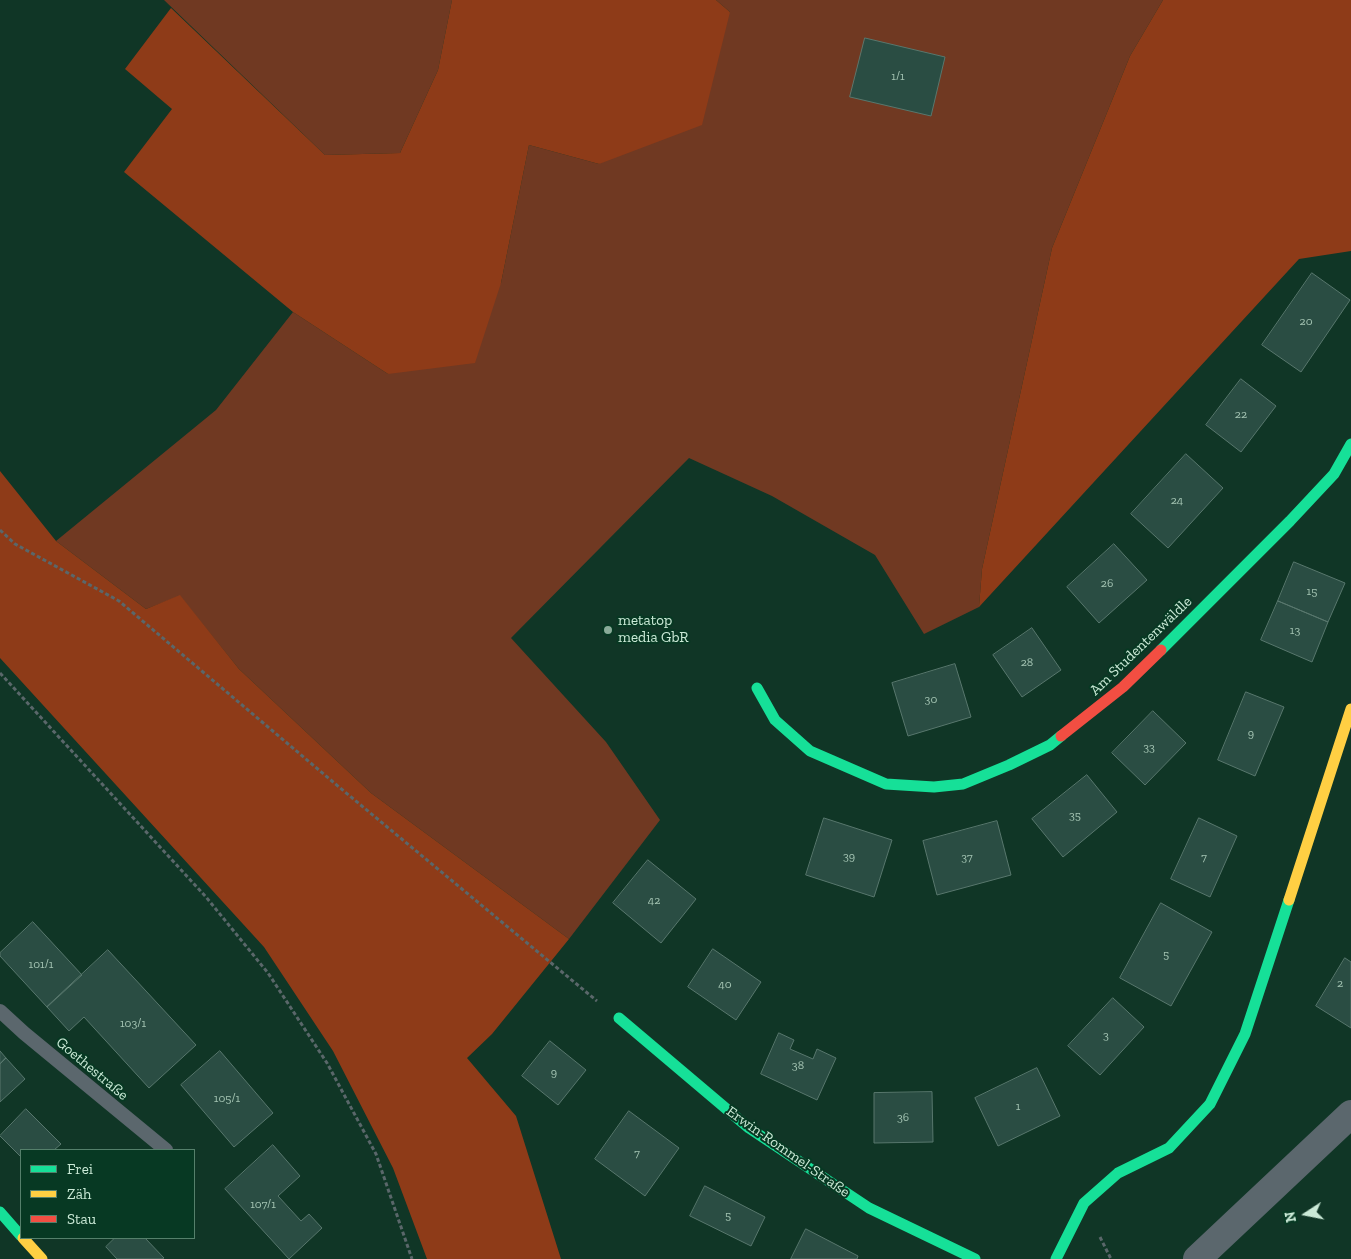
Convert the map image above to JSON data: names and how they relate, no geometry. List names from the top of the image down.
{
  "streets": {
    "street": ["Am Studentenwäldle", "Erwin-Rommel-Straße"],
    "lane": ["Goethestraße"]
  },
  "places": ["metatop media GbR"],
  "house_numbers": [
    "1/1",
    "20",
    "22",
    "24",
    "26",
    "15",
    "13",
    "28",
    "30",
    "9",
    "33",
    "35",
    "39",
    "37",
    "7",
    "42",
    "5",
    "101/1",
    "2",
    "40",
    "103/1",
    "3",
    "38",
    "9",
    "105/1",
    "1",
    "36",
    "7",
    "107/1",
    "5"
  ],
  "legend": ["Frei", "Zäh", "Stau"],
  "north": "left"
}
